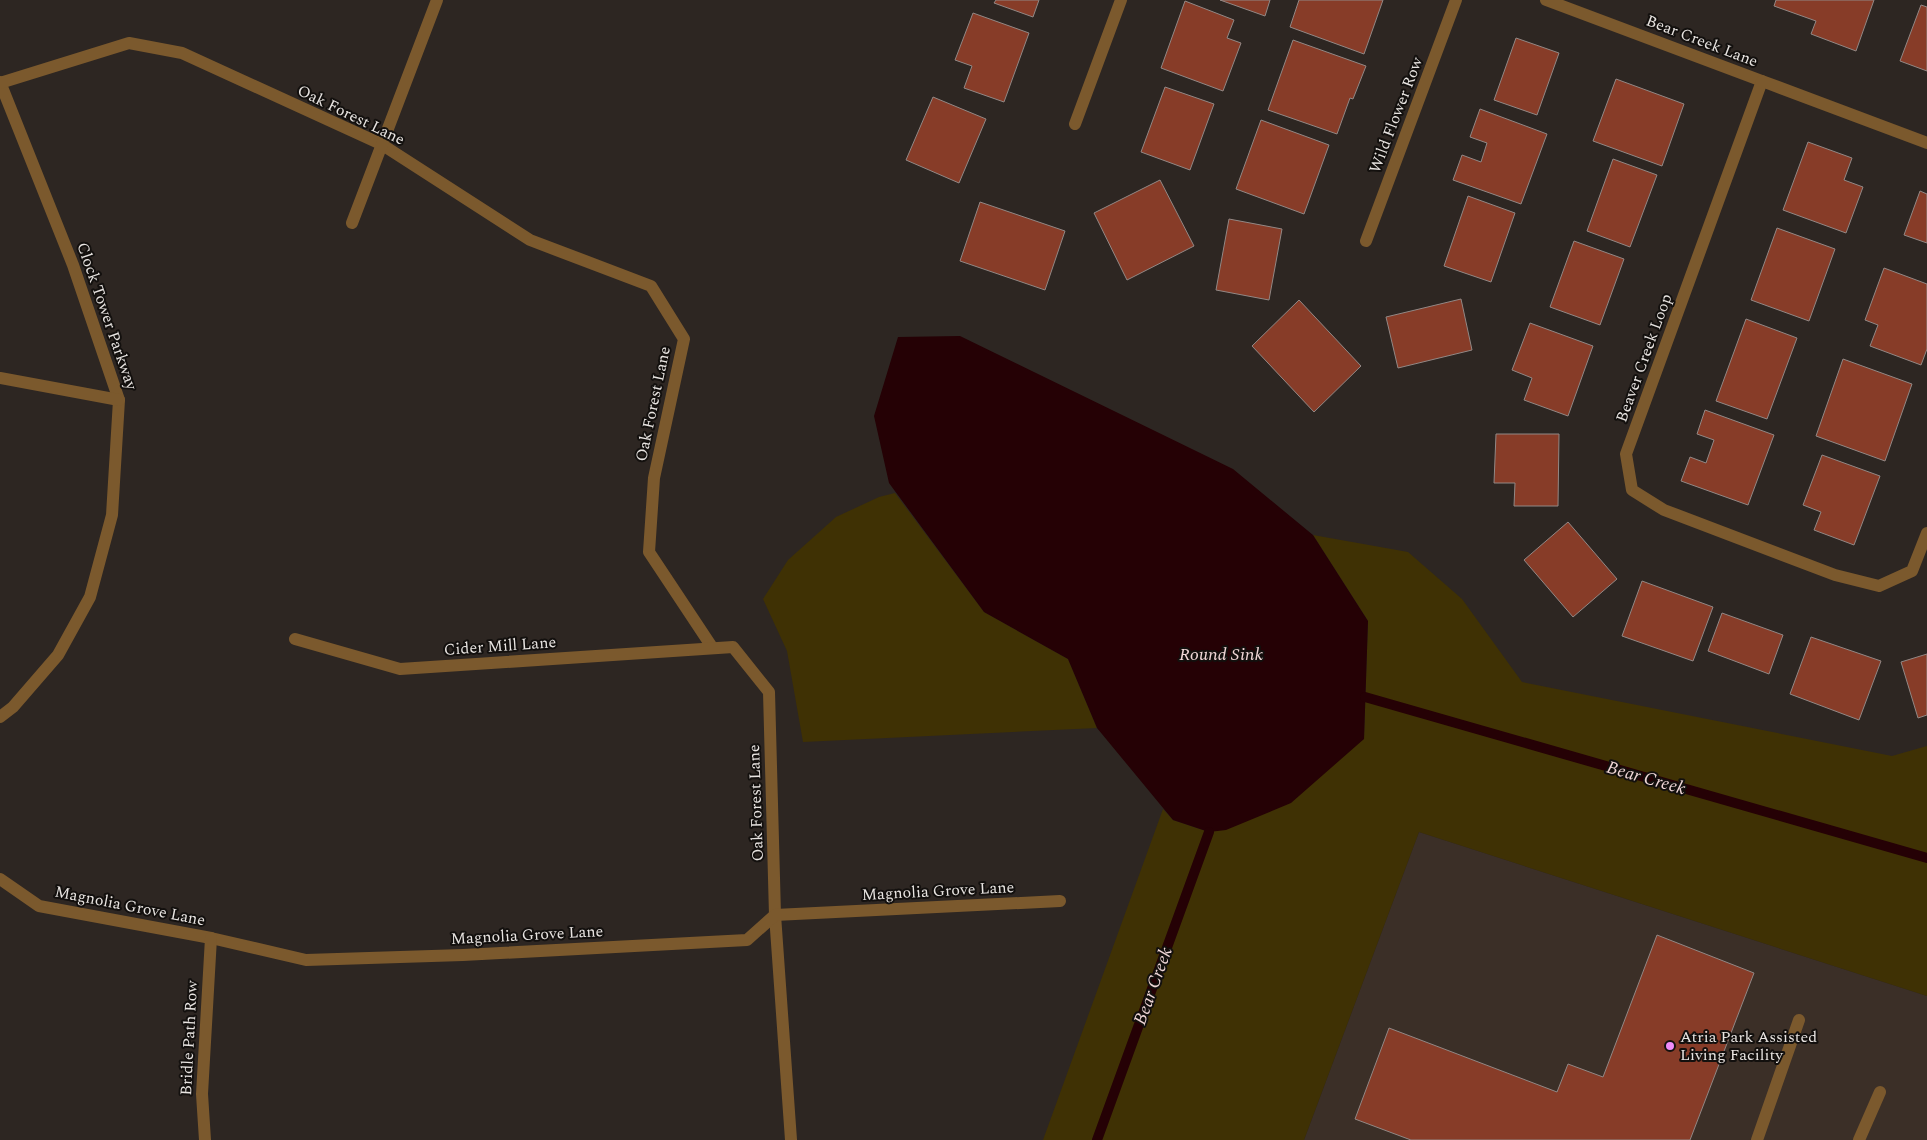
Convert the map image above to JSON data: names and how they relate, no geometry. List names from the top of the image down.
{
  "streets": {
    "street": [
      "Bear Creek Lane",
      "Oak Forest Lane",
      "Wild Flower Row",
      "Clock Tower Parkway",
      "Beaver Creek Loop",
      "Cider Mill Lane",
      "Magnolia Grove Lane",
      "Bridle Path Row"
    ]
  },
  "crossings": [
    ["Bear Creek Lane", "Beaver Creek Loop"],
    ["Oak Forest Lane", "Clock Tower Parkway"],
    ["Oak Forest Lane", "Cider Mill Lane"],
    ["Oak Forest Lane", "Magnolia Grove Lane"],
    ["Magnolia Grove Lane", "Bridle Path Row"]
  ],
  "water": ["Round Sink", "Bear Creek"],
  "places": ["Atria Park Assisted Living Facility"]
}
